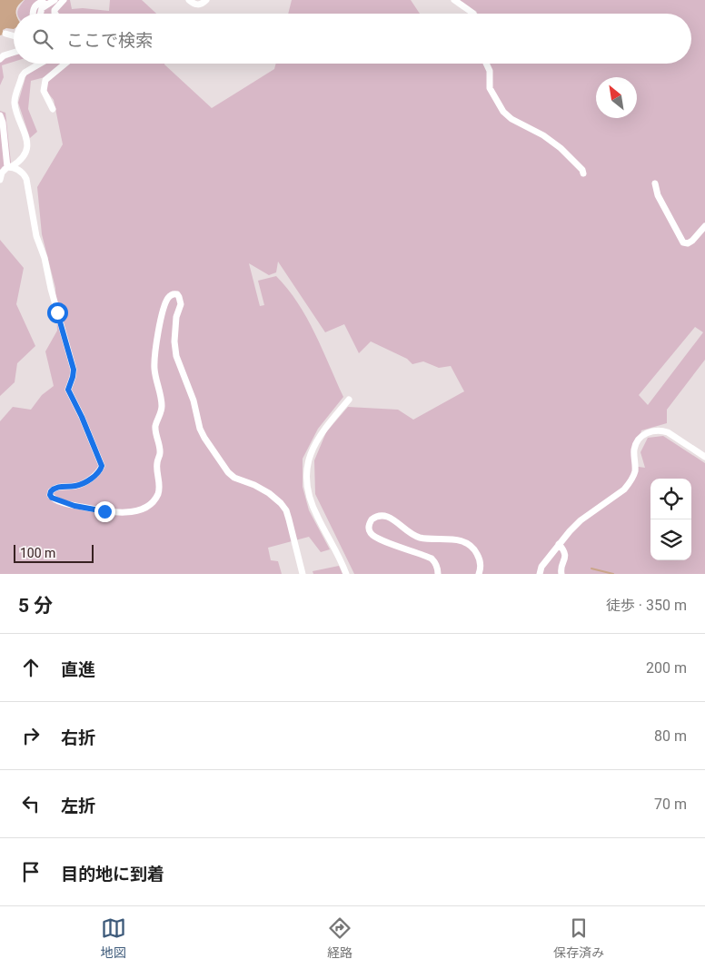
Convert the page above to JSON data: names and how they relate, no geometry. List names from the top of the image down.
{
  "scale_bar": "100 m",
  "north": "top left",
  "page": {
    "search": "ここで検索",
    "scale": "100 m",
    "heading": ["5 分", "徒歩 · 350 m"],
    "list": [
      ["直進", "200 m"],
      ["右折", "80 m"],
      ["左折", "70 m"],
      "目的地に到着"
    ],
    "nav": ["地図", "経路", "保存済み"]
  }
}
